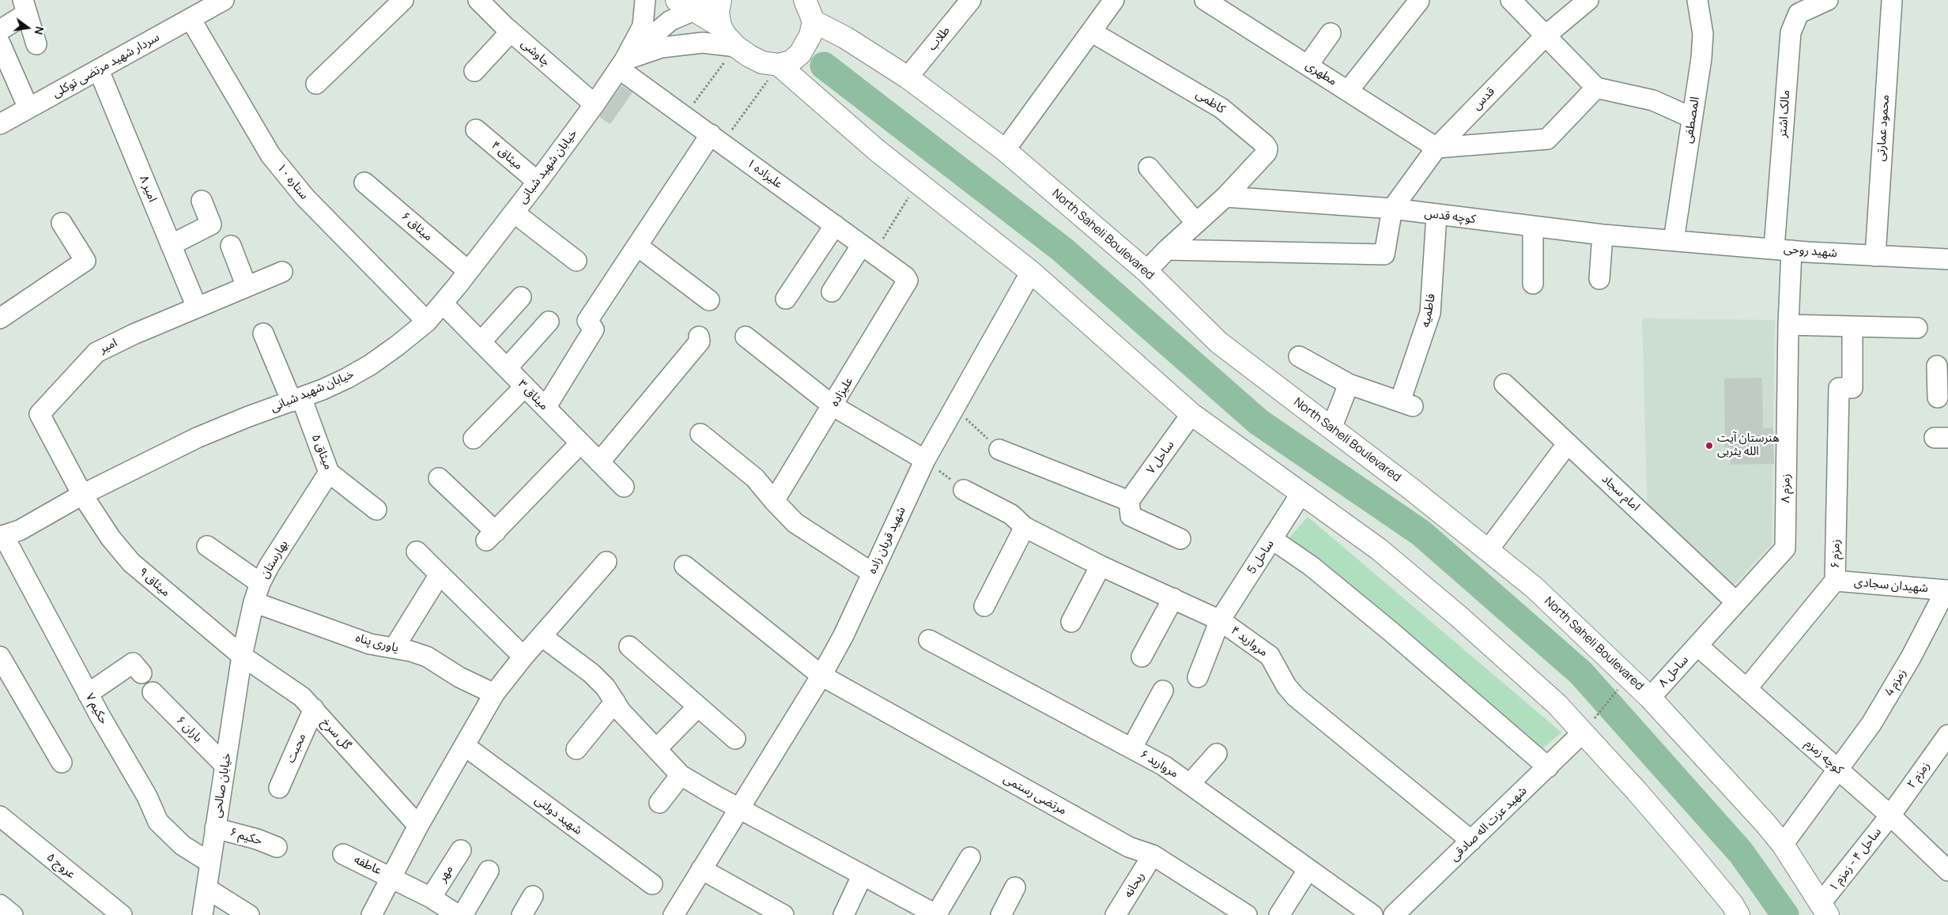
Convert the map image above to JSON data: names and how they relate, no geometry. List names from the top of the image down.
{
  "streets": {
    "main road": ["North Saheli Boulevared"],
    "street": [
      "طلاب",
      "چاوشی",
      "سردار شهید مرتضی توکلی",
      "مطهری",
      "قدس",
      "کاظمی",
      "مالک اشتر",
      "المصطفی",
      "محمود عمارتی",
      "میثاق ۴",
      "خیابان شهید شبانی",
      "علیزاده ۱",
      "ستاره ۱۰",
      "امیر ۸",
      "کوچه قدس",
      "میثاق ۶",
      "شهید روحی",
      "فاطمیه",
      "امیر",
      "علیزاده",
      "میثاق ۳",
      "میثاق ۵",
      "ساحل ۷",
      "زمزم ۸",
      "امام سجاد",
      "شهید قربان زاده",
      "زمزم ۶",
      "ساحل 5",
      "بهارستان",
      "میثاق ۹",
      "شهیدان سجادی",
      "مروارید ۴",
      "یاوری پناه",
      "ساحل ۸",
      "زمزم 4",
      "حکیم ۷",
      "باران ۶",
      "گل سرخ",
      "محبت",
      "کوچه زمزم",
      "مروارید ۶",
      "زمزم ۲",
      "خیابان صالحی",
      "مرتضی رستمی",
      "شهید دولتی",
      "شهید عزت اله صادقی",
      "حکیم ۶",
      "ساحل ۴ - زمزم ۱",
      "عاطفه",
      "عروج ۵",
      "مهر",
      "ریحانه"
    ]
  },
  "crossings": [
    ["طلاب", "North Saheli Boulevared"],
    ["چاوشی", "خیابان شهید شبانی"],
    ["سردار شهید مرتضی توکلی", "ستاره ۱۰"],
    ["سردار شهید مرتضی توکلی", "امیر ۸"],
    ["مطهری", "قدس"],
    ["قدس", "کوچه قدس"],
    ["کاظمی", "کوچه قدس"],
    ["مالک اشتر", "شهید روحی"],
    ["مالک اشتر", "زمزم ۸"],
    ["المصطفی", "کوچه قدس"],
    ["المصطفی", "شهید روحی"],
    ["محمود عمارتی", "شهید روحی"],
    ["میثاق ۴", "خیابان شهید شبانی"],
    ["خیابان شهید شبانی", "علیزاده ۱"],
    ["خیابان شهید شبانی", "ستاره ۱۰"],
    ["خیابان شهید شبانی", "میثاق ۶"],
    ["خیابان شهید شبانی", "امیر"],
    ["خیابان شهید شبانی", "میثاق ۳"],
    ["خیابان شهید شبانی", "میثاق ۵"],
    ["خیابان شهید شبانی", "میثاق ۹"],
    ["خیابان شهید شبانی", "حکیم ۷"],
    ["علیزاده ۱", "علیزاده"],
    ["امیر ۸", "امیر"],
    ["کوچه قدس", "شهید روحی"],
    ["کوچه قدس", "فاطمیه"],
    ["North Saheli Boulevared", "ساحل ۸"],
    ["North Saheli Boulevared", "زمزم 4"],
    ["North Saheli Boulevared", "ساحل ۴ - زمزم ۱"],
    ["شهید روحی", "زمزم ۸"],
    ["امیر", "میثاق ۹"],
    ["میثاق ۵", "بهارستان"],
    ["زمزم ۸", "امام سجاد"],
    ["زمزم ۸", "ساحل ۸"],
    ["زمزم ۸", "کوچه زمزم"],
    ["شهید قربان زاده", "مرتضی رستمی"],
    ["زمزم ۶", "شهیدان سجادی"],
    ["زمزم ۶", "کوچه زمزم"],
    ["ساحل 5", "مروارید ۴"],
    ["بهارستان", "میثاق ۹"],
    ["بهارستان", "یاوری پناه"],
    ["بهارستان", "گل سرخ"],
    ["بهارستان", "خیابان صالحی"],
    ["میثاق ۹", "گل سرخ"],
    ["میثاق ۹", "خیابان صالحی"],
    ["شهیدان سجادی", "زمزم 4"],
    ["مروارید ۴", "شهید عزت اله صادقی"],
    ["ساحل ۸", "کوچه زمزم"],
    ["زمزم 4", "کوچه زمزم"],
    ["حکیم ۷", "خیابان صالحی"],
    ["باران ۶", "خیابان صالحی"],
    ["گل سرخ", "محبت"],
    ["گل سرخ", "خیابان صالحی"],
    ["کوچه زمزم", "زمزم ۲"],
    ["کوچه زمزم", "ساحل ۴ - زمزم ۱"],
    ["زمزم ۲", "ساحل ۴ - زمزم ۱"],
    ["خیابان صالحی", "حکیم ۶"],
    ["مرتضی رستمی", "ریحانه"]
  ],
  "places": ["هنرستان آیت الله یثربی"],
  "north": "right"
}
